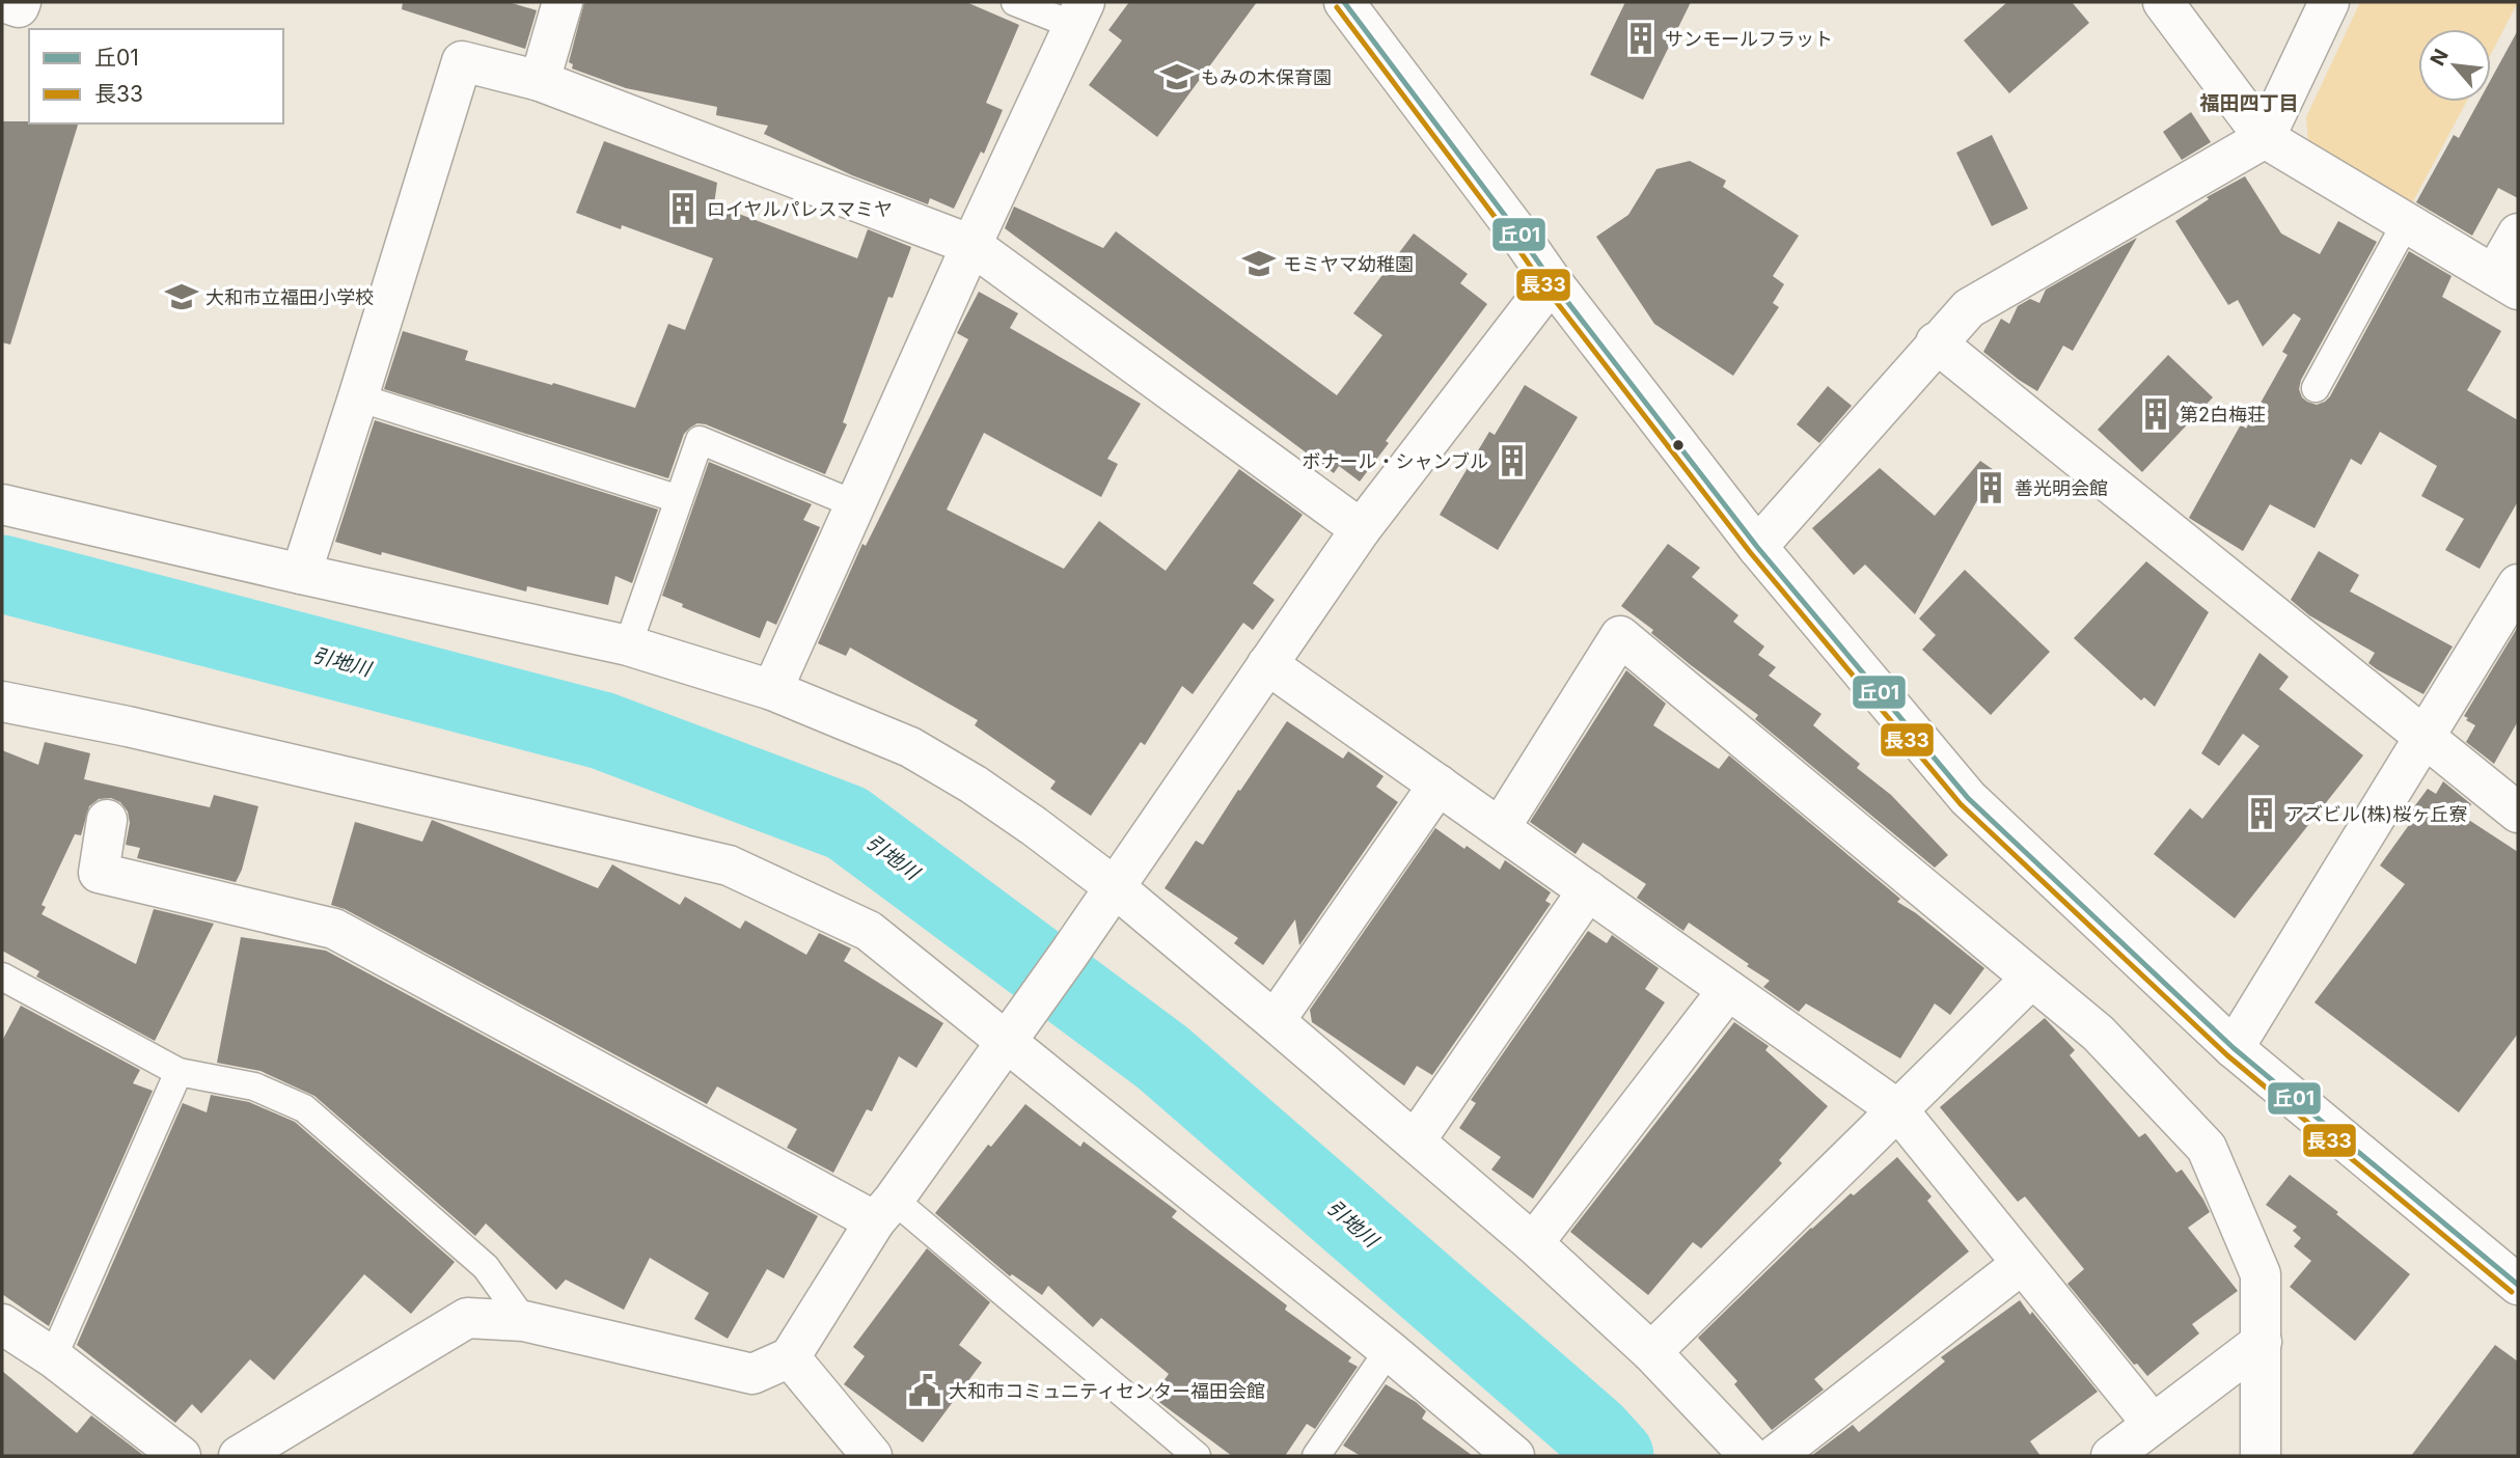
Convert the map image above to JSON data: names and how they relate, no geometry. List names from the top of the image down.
{
  "districts": ["福田四丁目"],
  "water": ["引地川"],
  "places": {
    "building": [
      "サンモールフラット",
      "ロイヤルパレスマミヤ",
      "第2白梅荘",
      "ボナール・シャンブル",
      "善光明会館",
      "アズビル(株)桜ヶ丘寮"
    ],
    "school or university": ["もみの木保育園", "モミヤマ幼稚園", "大和市立福田小学校"],
    "public building": ["大和市コミュニティセンター福田会館"]
  },
  "lines": ["transit line 丘01", "transit line 長33"],
  "legend": ["丘01", "長33"],
  "north": "top left"
}
